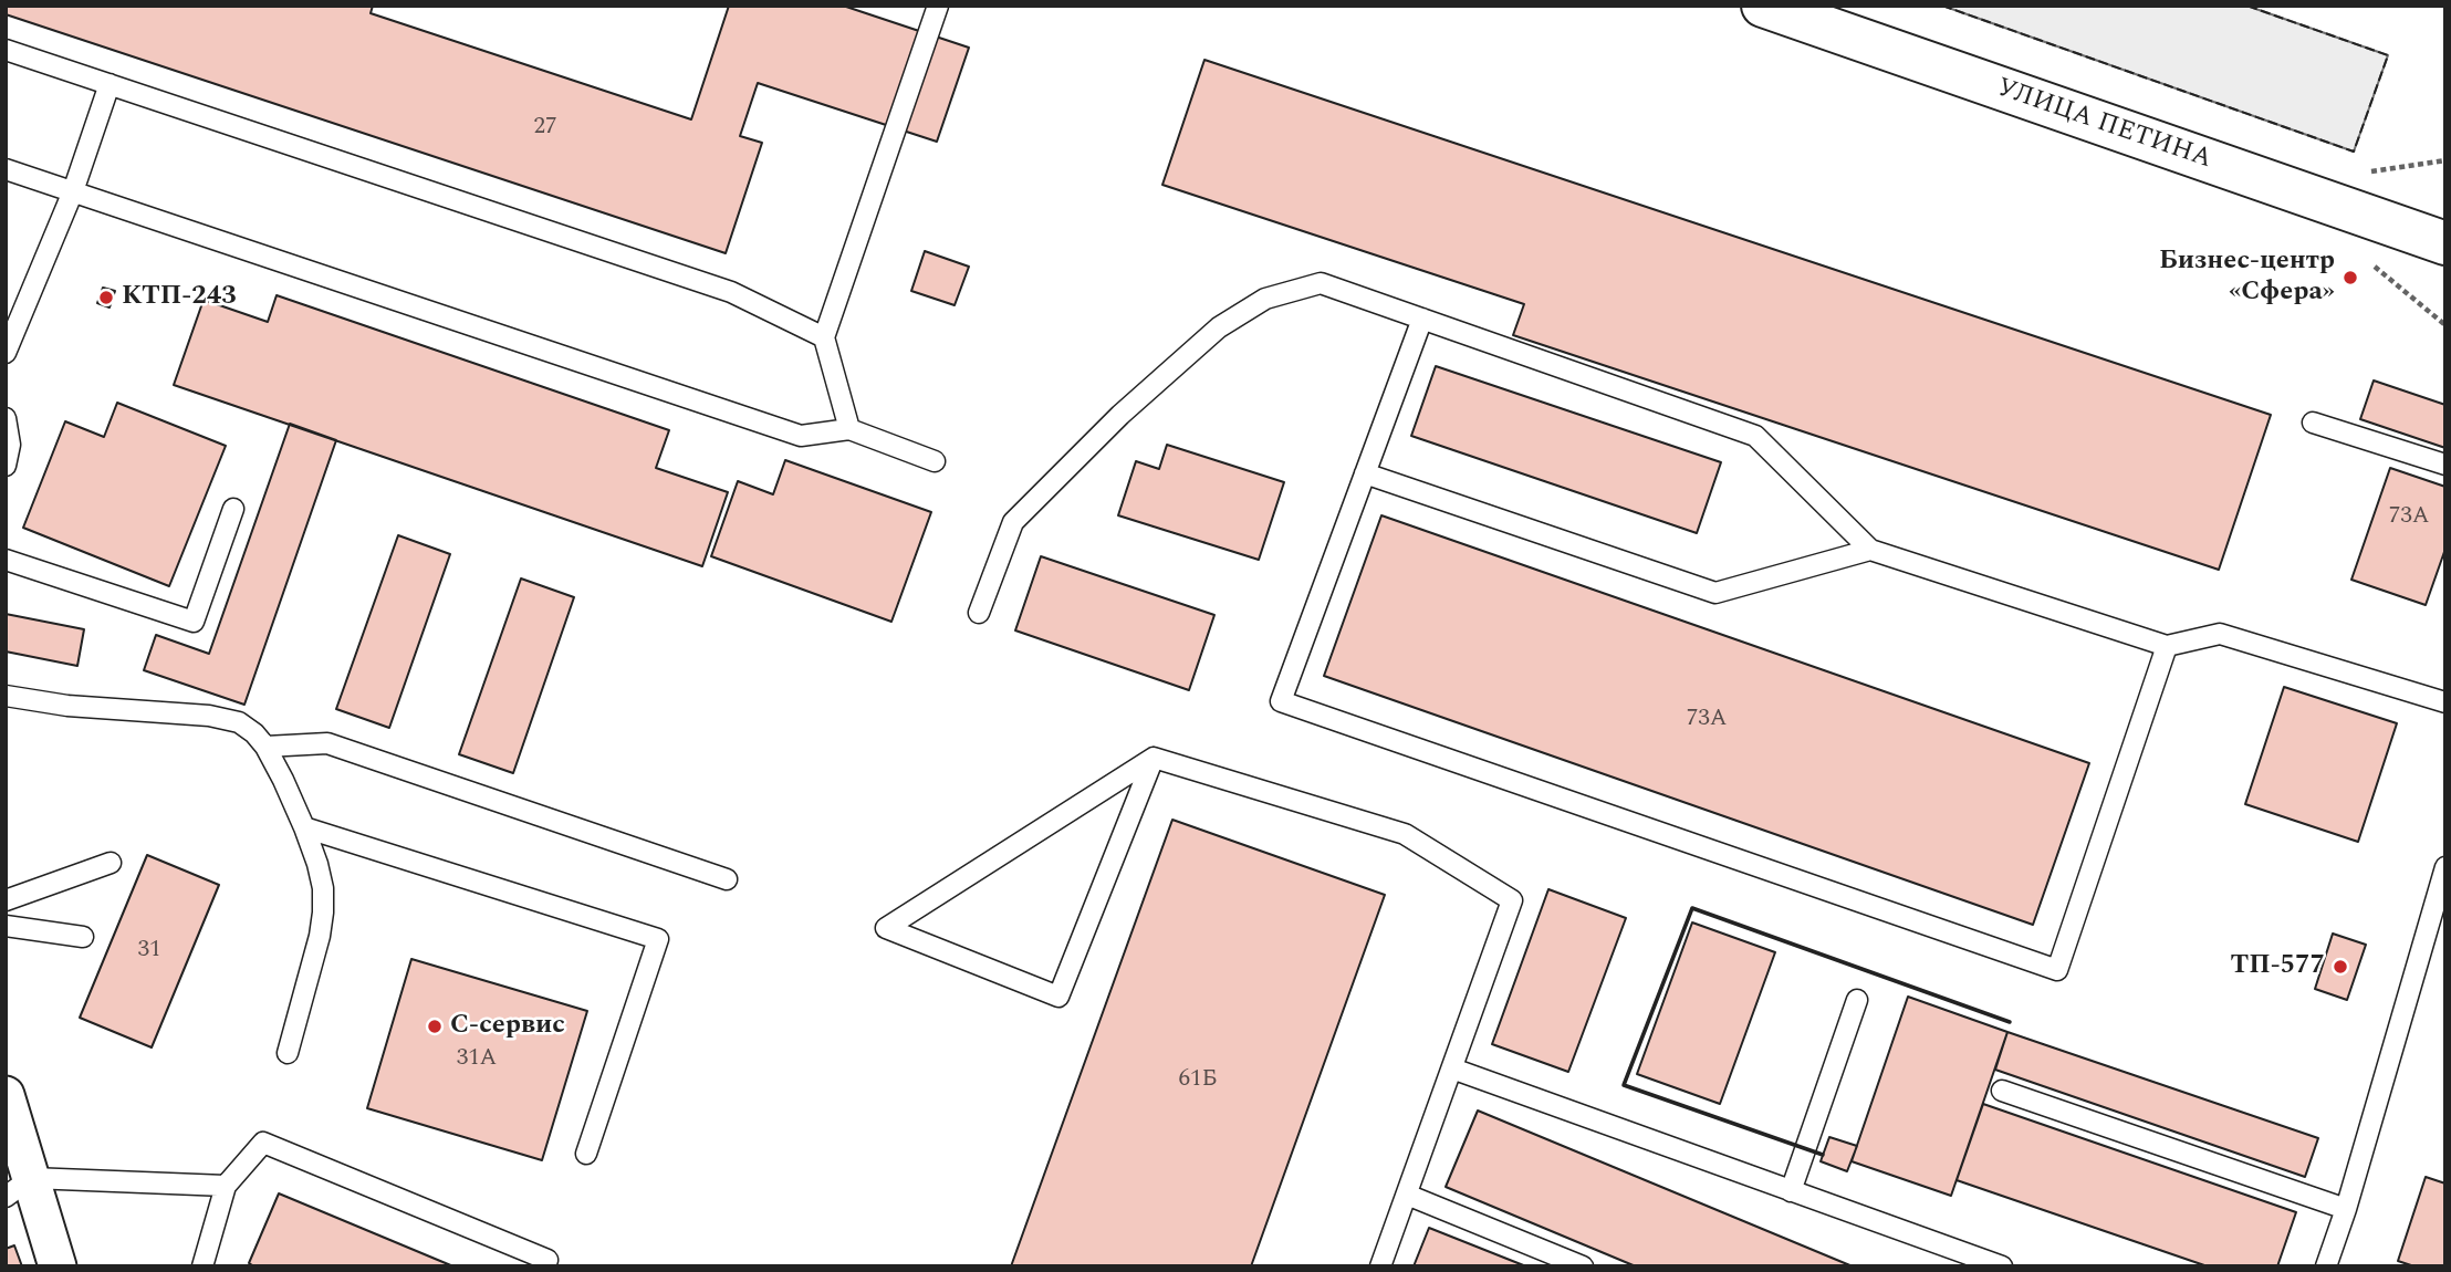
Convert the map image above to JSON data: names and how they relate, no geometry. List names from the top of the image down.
{
  "streets": {
    "street": ["УЛИЦА ПЕТИНА"]
  },
  "places": [
    "Бизнес-центр «Сфера»",
    "КТП-243",
    "ТП-577",
    "С-сервис"
  ],
  "house_numbers": [
    "27",
    "73А",
    "73А",
    "31",
    "31А",
    "61Б"
  ]
}
